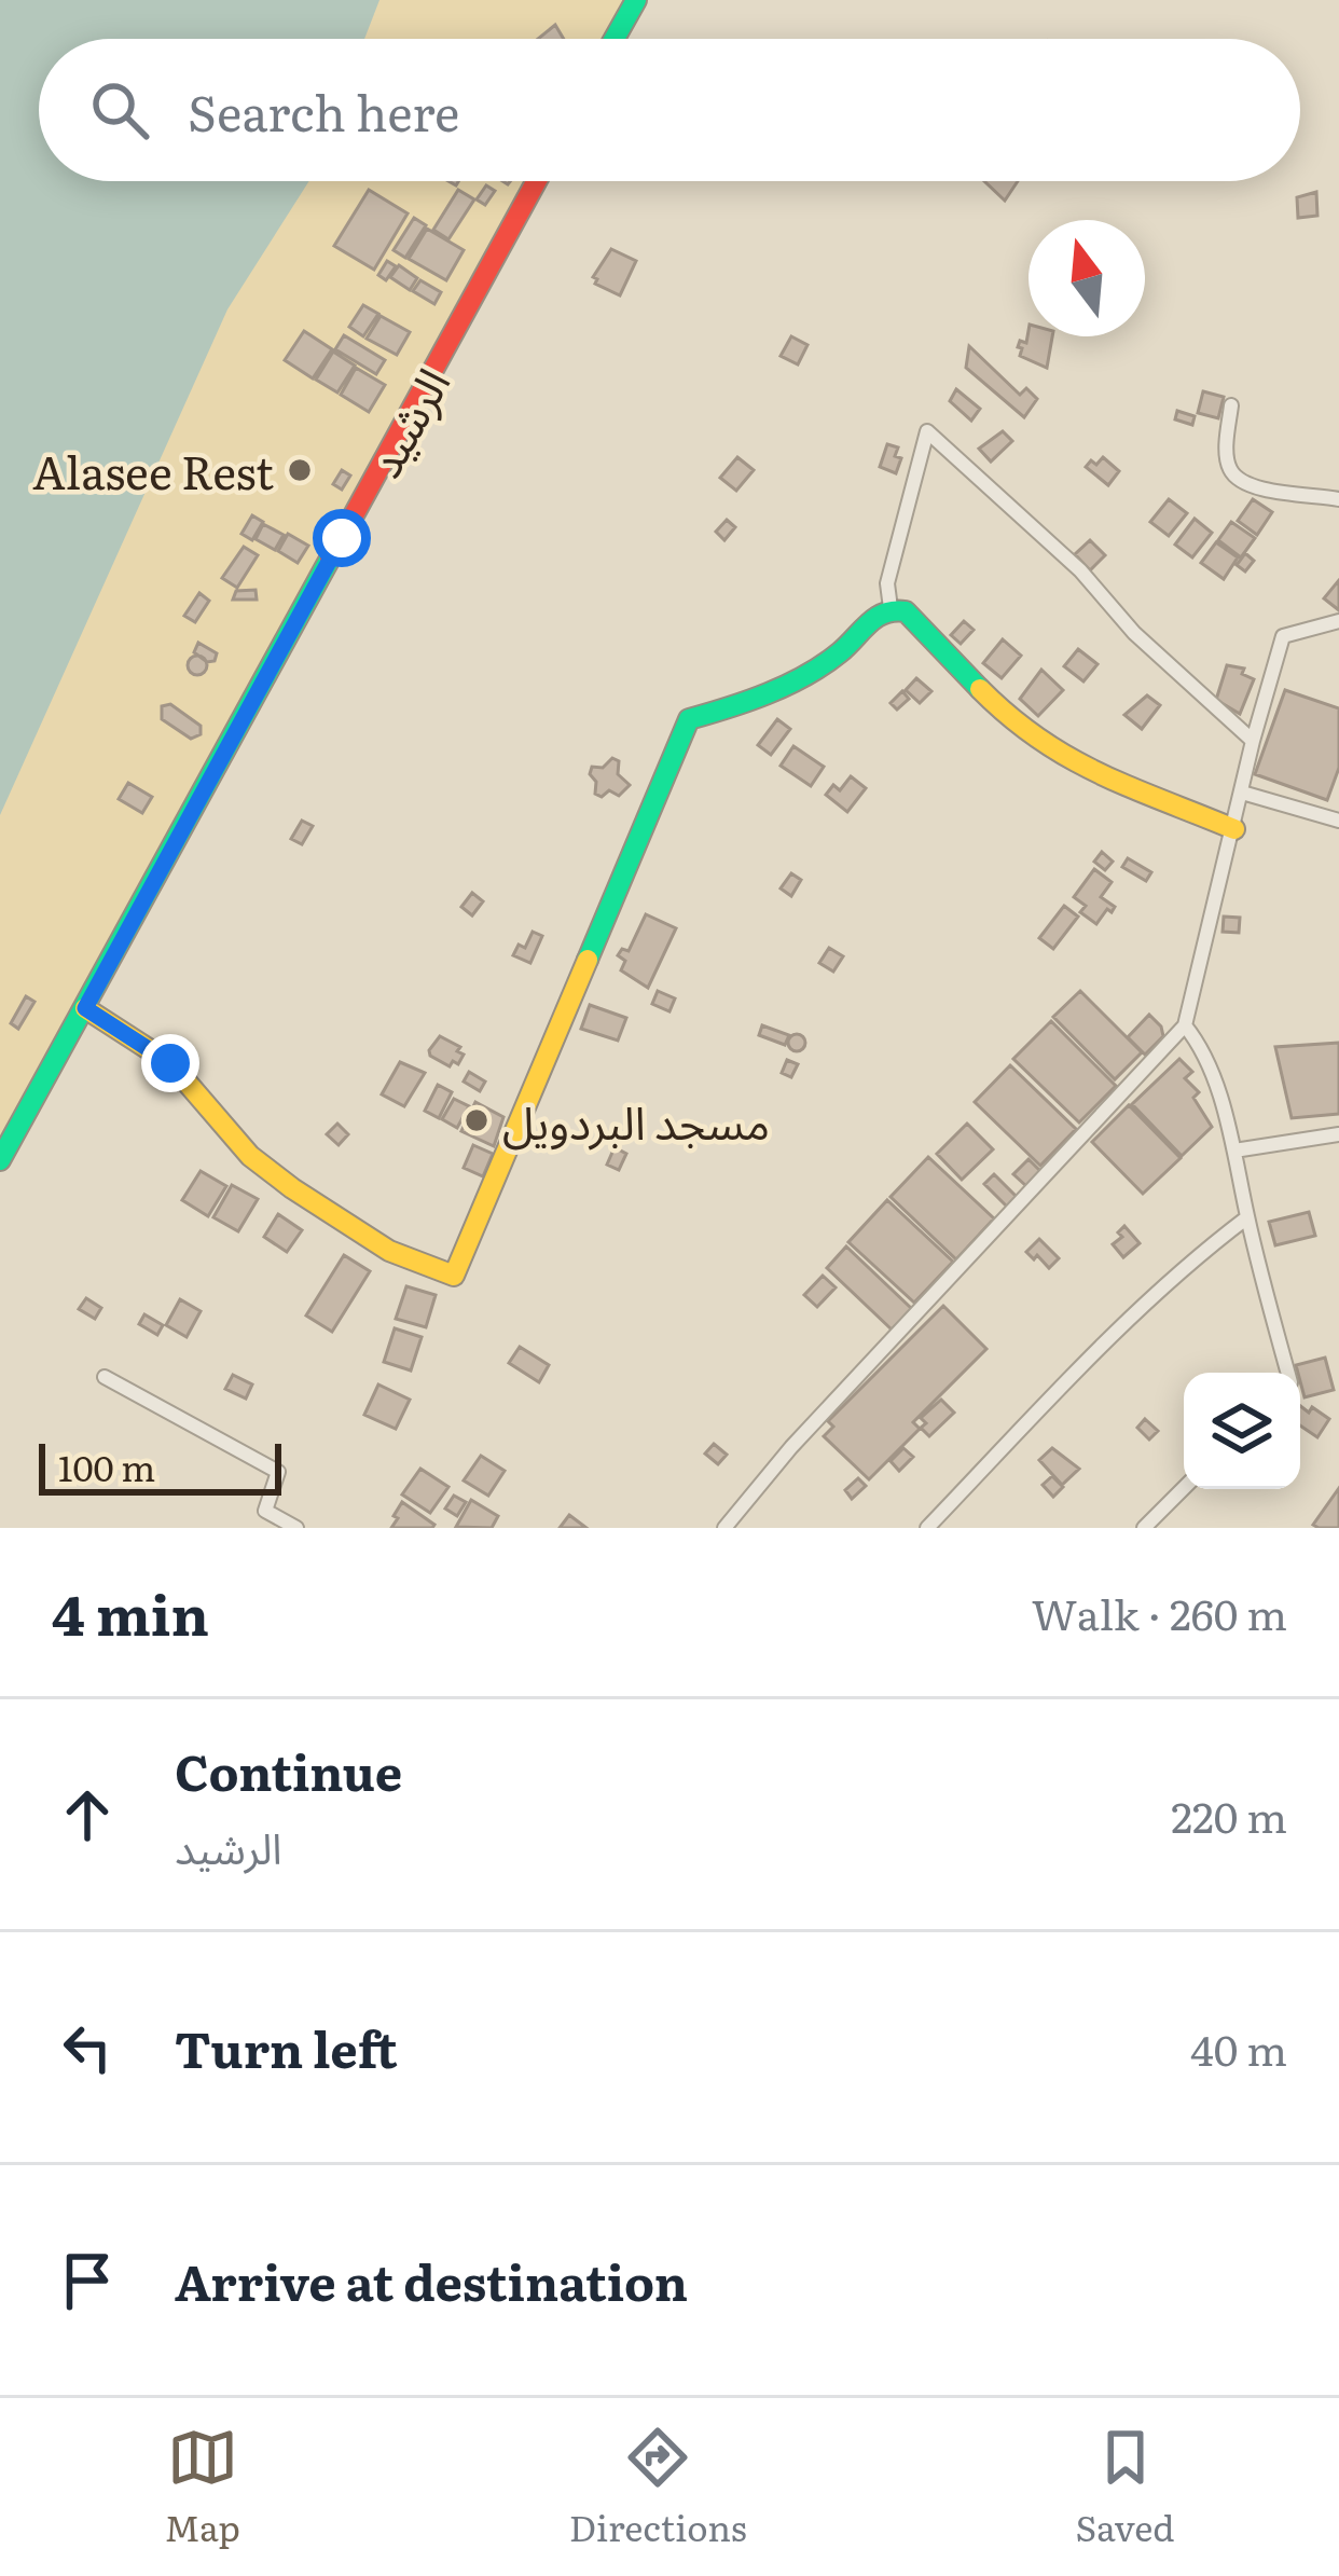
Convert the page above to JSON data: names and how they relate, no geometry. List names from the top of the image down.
{
  "streets": {
    "street": ["الرشيد"]
  },
  "places": ["Alasee Rest", "مسجد البردويل"],
  "scale_bar": "100 m",
  "north": "top",
  "page": {
    "search": "Search here",
    "scale": "100 m",
    "heading": ["4 min", "Walk · 260 m"],
    "list": [
      ["Continue", "الرشيد", "220 m"],
      ["Turn left", "40 m"],
      "Arrive at destination"
    ],
    "nav": ["Map", "Directions", "Saved"]
  }
}
